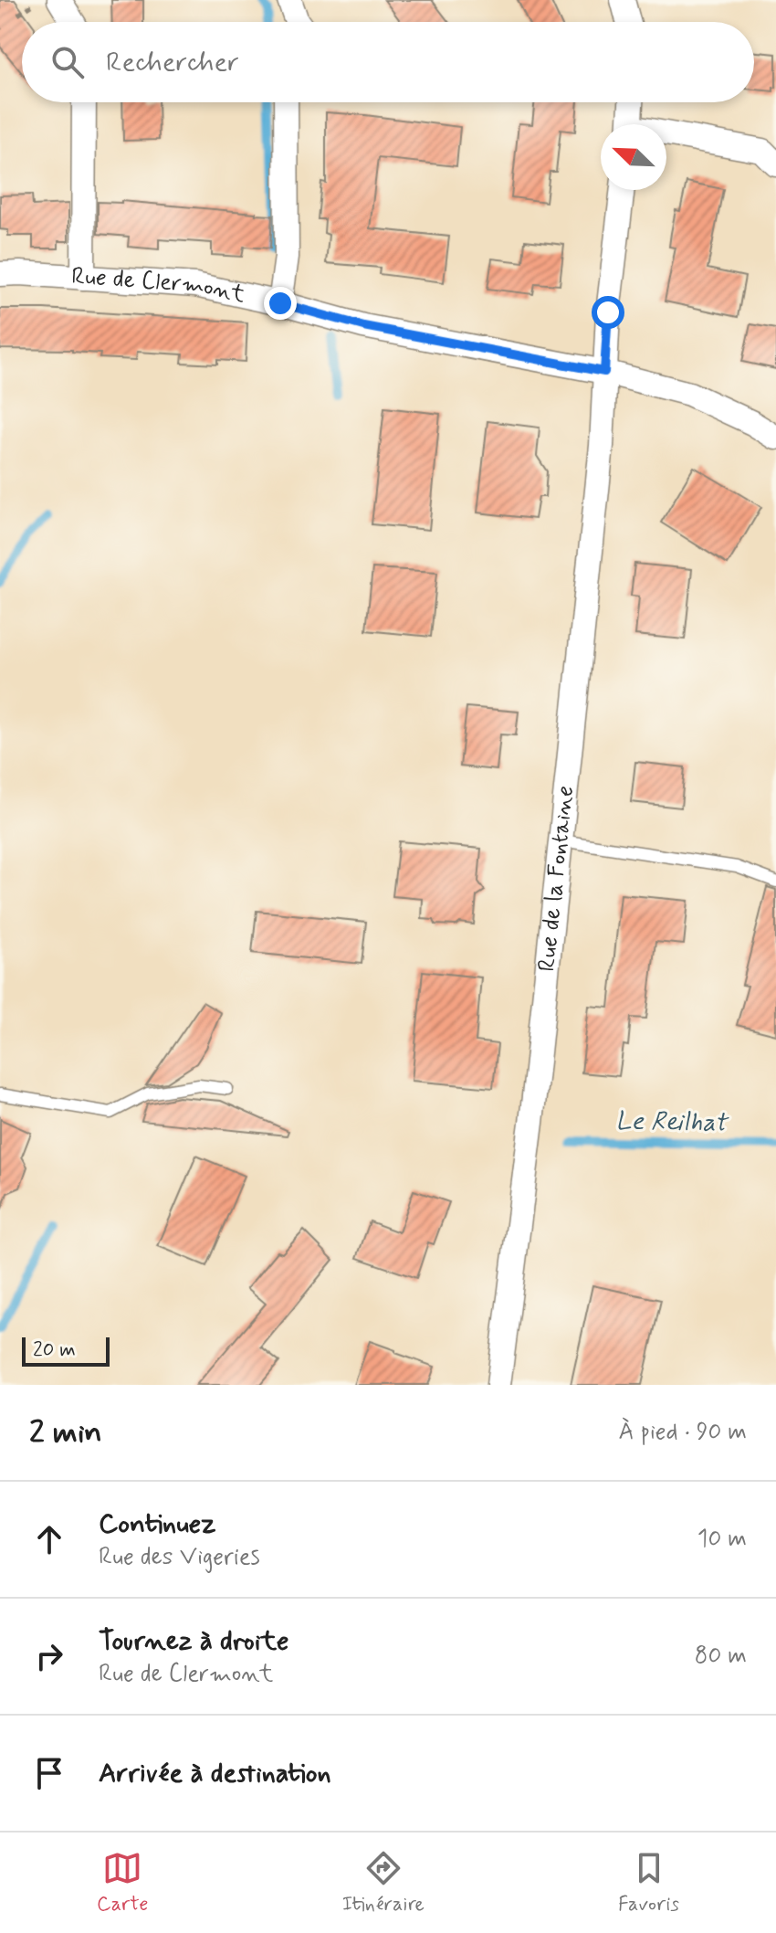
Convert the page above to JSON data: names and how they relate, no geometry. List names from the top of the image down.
{
  "streets": {
    "street": ["Rue de Clermont", "Rue de la Fontaine"]
  },
  "crossings": [
    ["Rue de Clermont", "Rue de la Fontaine"]
  ],
  "water": ["Le Reilhat"],
  "scale_bar": "20 m",
  "north": "top left",
  "page": {
    "search": "Rechercher",
    "scale": "20 m",
    "heading": ["2 min", "À pied · 90 m"],
    "list": [
      ["Continuez", "Rue des Vigeries", "10 m"],
      ["Tournez à droite", "Rue de Clermont", "80 m"],
      "Arrivée à destination"
    ],
    "nav": ["Carte", "Itinéraire", "Favoris"]
  }
}
